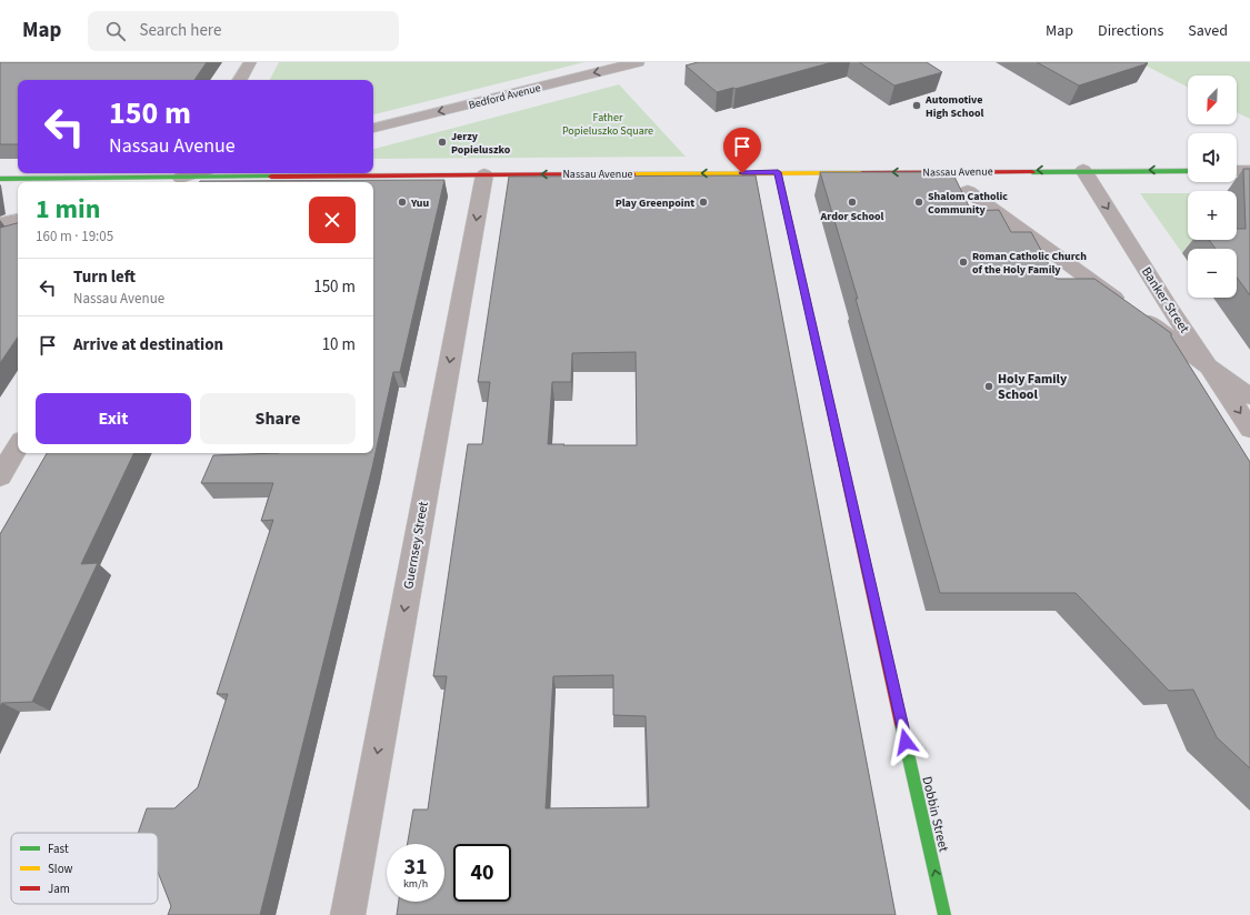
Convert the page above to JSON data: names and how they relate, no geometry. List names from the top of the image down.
{
  "streets": {
    "street": [
      "Bedford Avenue",
      "Nassau Avenue",
      "Banker Street",
      "Guernsey Street",
      "Dobbin Street"
    ]
  },
  "crossings": [
    ["Nassau Avenue", "Banker Street"],
    ["Nassau Avenue", "Guernsey Street"],
    ["Nassau Avenue", "Dobbin Street"]
  ],
  "one_way": [
    "Bedford Avenue",
    "Nassau Avenue",
    "Guernsey Street",
    "Dobbin Street"
  ],
  "parks": ["Father Popieluszko Square"],
  "places": [
    "Automotive High School",
    "Jerzy Popieluszko",
    "Yuu",
    "Play Greenpoint",
    "Ardor School",
    "Shalom Catholic Community",
    "Roman Catholic Church of the Holy Family",
    "Holy Family School"
  ],
  "legend": ["Fast", "Slow", "Jam"],
  "north": "bottom left",
  "page": {
    "header": "Map",
    "search": "Search here",
    "nav": ["Map", "Directions", "Saved"],
    "map_buttons": ["+", "−"],
    "turn": ["150 m", "Nassau Avenue"],
    "heading": ["1 min", "160 m · 19:05"],
    "list": [
      {
        "name": "Turn left",
        "note": "Nassau Avenue",
        "value": "150 m"
      },
      {
        "name": "Arrive at destination",
        "value": "10 m"
      }
    ],
    "buttons": ["Exit", "Share"],
    "speed": "31 km/h",
    "limit": "40"
  }
}
